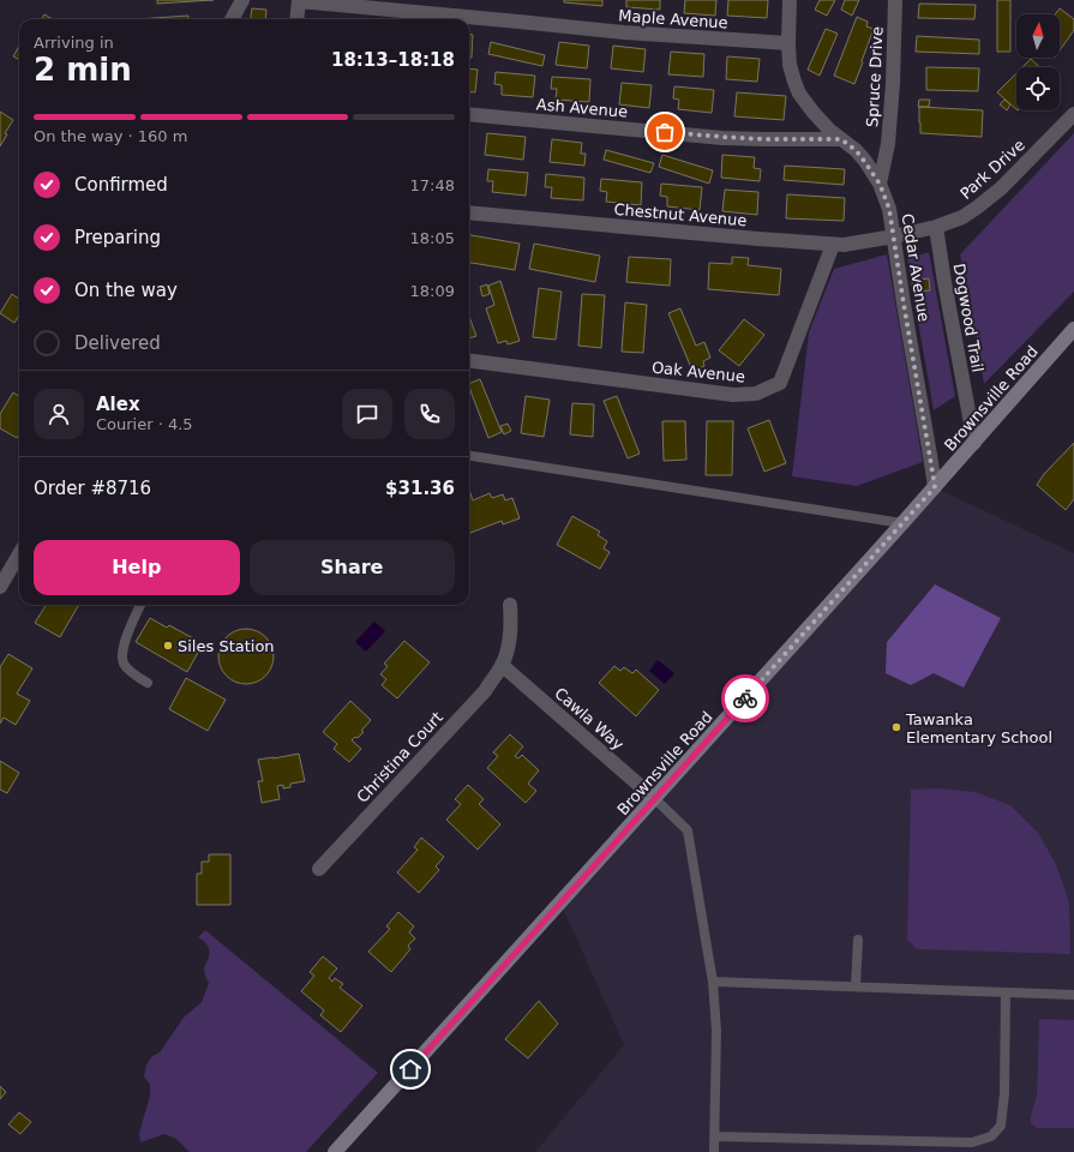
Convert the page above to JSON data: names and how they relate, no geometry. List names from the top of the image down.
{
  "streets": {
    "street": [
      "Maple Avenue",
      "Spruce Drive",
      "Ash Avenue",
      "Park Drive",
      "Chestnut Avenue",
      "Cedar Avenue",
      "Dogwood Trail",
      "Oak Avenue",
      "Brownsville Road",
      "Cawla Way",
      "Christina Court"
    ]
  },
  "crossings": [
    ["Maple Avenue", "Cedar Avenue"],
    ["Spruce Drive", "Cedar Avenue"],
    ["Ash Avenue", "Cedar Avenue"],
    ["Park Drive", "Chestnut Avenue"],
    ["Park Drive", "Cedar Avenue"],
    ["Park Drive", "Dogwood Trail"],
    ["Chestnut Avenue", "Cedar Avenue"],
    ["Chestnut Avenue", "Oak Avenue"],
    ["Cedar Avenue", "Brownsville Road"],
    ["Dogwood Trail", "Brownsville Road"],
    ["Brownsville Road", "Cawla Way"],
    ["Cawla Way", "Christina Court"]
  ],
  "places": ["Siles Station", "Tawanka Elementary School"],
  "north": "top",
  "page": {
    "heading": ["2 min", "Arriving in", "18:13–18:18"],
    "panel": [
      "Alex",
      "Courier · 4.5",
      "Order #8716",
      "$31.36"
    ],
    "bar": "On the way · 160 m",
    "list": [
      ["Confirmed", "17:48"],
      ["Preparing", "18:05"],
      ["On the way", "18:09"],
      "Delivered"
    ],
    "buttons": ["Help", "Share"]
  }
}
